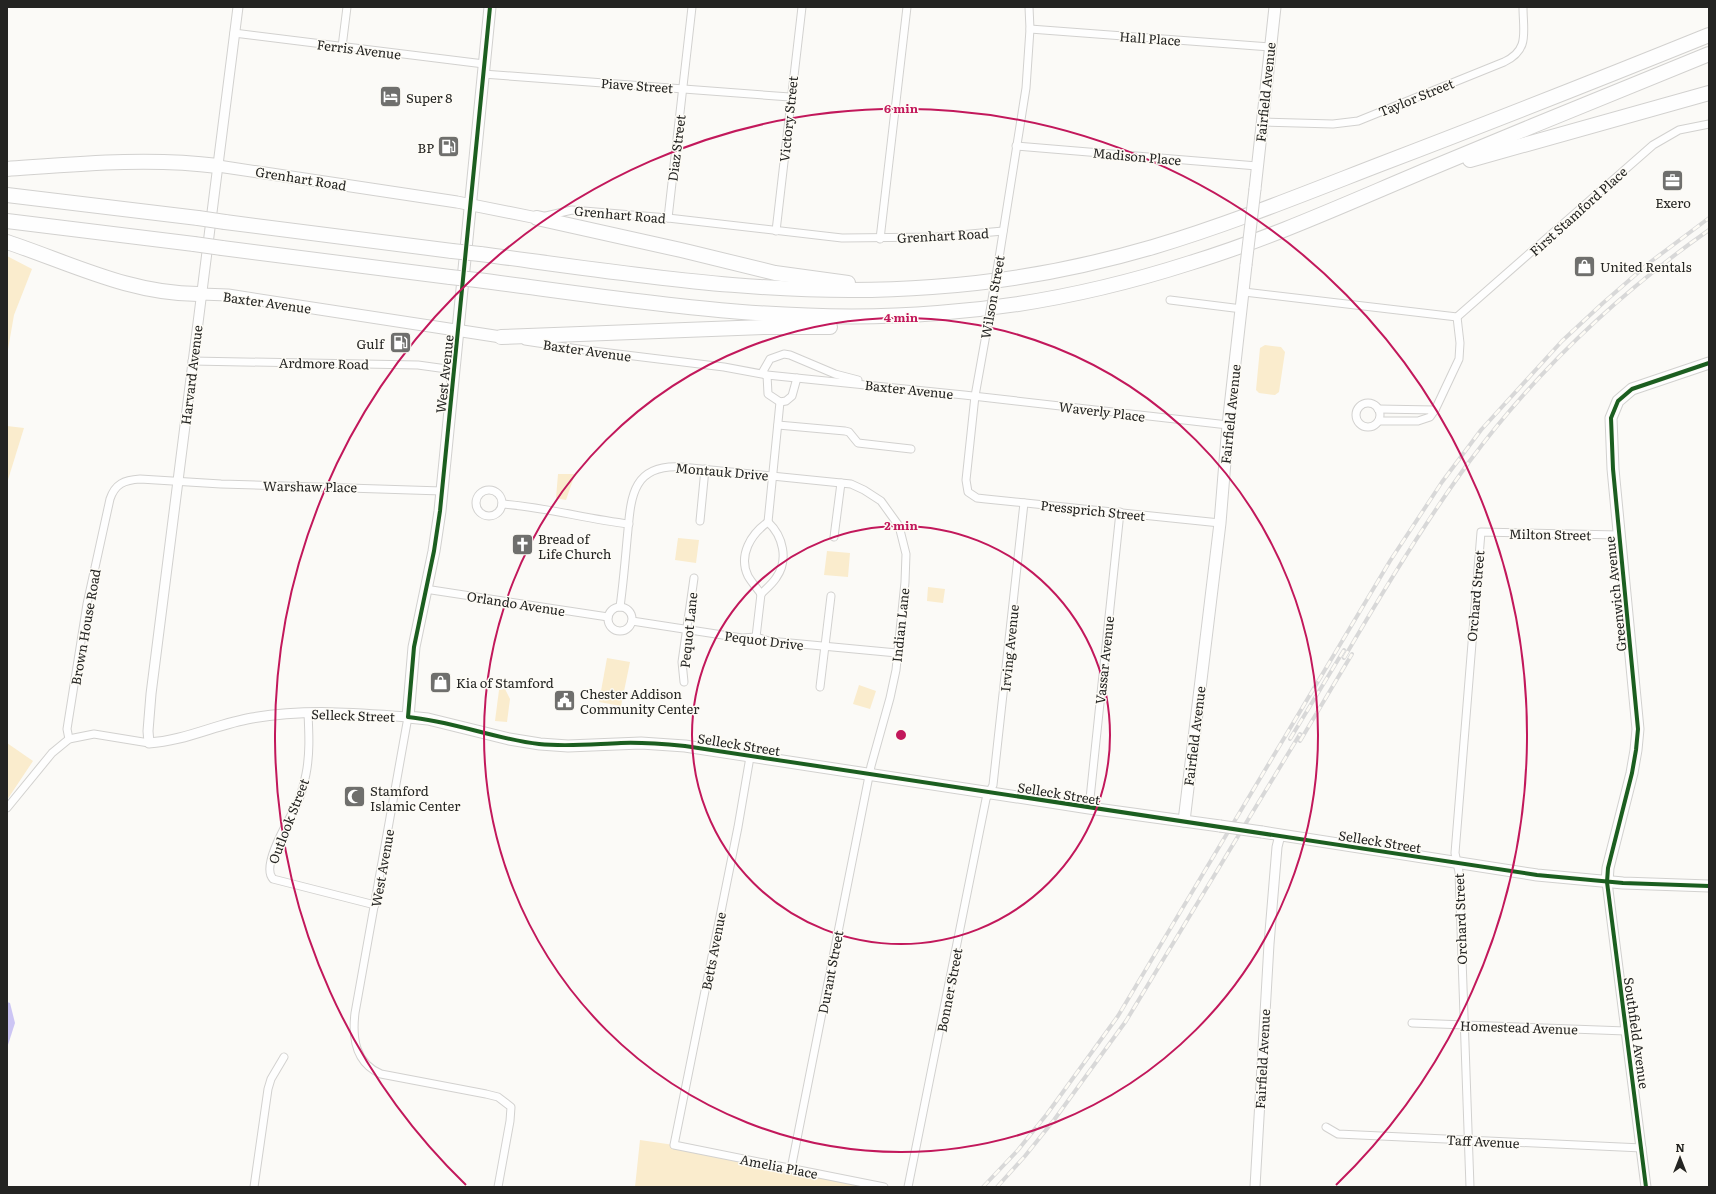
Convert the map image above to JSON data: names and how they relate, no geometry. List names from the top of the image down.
{
  "streets": {
    "main road": [
      "Fairfield Avenue",
      "Grenhart Road",
      "Baxter Avenue",
      "West Avenue",
      "Greenwich Avenue",
      "Selleck Street"
    ],
    "street": [
      "Hall Place",
      "Ferris Avenue",
      "Piave Street",
      "Taylor Street",
      "Victory Street",
      "Diaz Street",
      "Madison Place",
      "First Stamford Place",
      "Wilson Street",
      "Ardmore Road",
      "Harvard Avenue",
      "Waverly Place",
      "Montauk Drive",
      "Warshaw Place",
      "Pressprich Street",
      "Milton Street",
      "Orchard Street",
      "Orlando Avenue",
      "Indian Lane",
      "Brown House Road",
      "Pequot Lane",
      "Pequot Drive",
      "Irving Avenue",
      "Vassar Avenue",
      "Outlook Street",
      "Betts Avenue",
      "Durant Street",
      "Bonner Street",
      "Homestead Avenue",
      "Southfield Avenue",
      "Taff Avenue",
      "Amelia Place"
    ]
  },
  "crossings": [
    ["Hall Place", "Fairfield Avenue"],
    ["Hall Place", "Wilson Street"],
    ["Ferris Avenue", "Piave Street"],
    ["Ferris Avenue", "West Avenue"],
    ["Ferris Avenue", "Harvard Avenue"],
    ["Piave Street", "Victory Street"],
    ["Piave Street", "Diaz Street"],
    ["Piave Street", "West Avenue"],
    ["Fairfield Avenue", "Taylor Street"],
    ["Fairfield Avenue", "Madison Place"],
    ["Fairfield Avenue", "Waverly Place"],
    ["Fairfield Avenue", "Pressprich Street"],
    ["Fairfield Avenue", "Selleck Street"],
    ["Victory Street", "Grenhart Road"],
    ["Diaz Street", "Grenhart Road"],
    ["Madison Place", "Wilson Street"],
    ["Grenhart Road", "Wilson Street"],
    ["Grenhart Road", "West Avenue"],
    ["Grenhart Road", "Harvard Avenue"],
    ["Wilson Street", "Baxter Avenue"],
    ["Wilson Street", "Waverly Place"],
    ["Wilson Street", "Pressprich Street"],
    ["Baxter Avenue", "West Avenue"],
    ["Baxter Avenue", "Harvard Avenue"],
    ["Baxter Avenue", "Waverly Place"],
    ["Ardmore Road", "West Avenue"],
    ["Ardmore Road", "Harvard Avenue"],
    ["West Avenue", "Warshaw Place"],
    ["West Avenue", "Orlando Avenue"],
    ["West Avenue", "Selleck Street"],
    ["West Avenue", "Outlook Street"],
    ["Harvard Avenue", "Warshaw Place"],
    ["Harvard Avenue", "Brown House Road"],
    ["Harvard Avenue", "Selleck Street"],
    ["Montauk Drive", "Orlando Avenue"],
    ["Montauk Drive", "Indian Lane"],
    ["Montauk Drive", "Pequot Drive"],
    ["Warshaw Place", "Brown House Road"],
    ["Pressprich Street", "Irving Avenue"],
    ["Pressprich Street", "Vassar Avenue"],
    ["Milton Street", "Greenwich Avenue"],
    ["Milton Street", "Orchard Street"],
    ["Greenwich Avenue", "Selleck Street"],
    ["Greenwich Avenue", "Southfield Avenue"],
    ["Orchard Street", "Selleck Street"],
    ["Orchard Street", "Homestead Avenue"],
    ["Orchard Street", "Taff Avenue"],
    ["Orlando Avenue", "Pequot Drive"],
    ["Indian Lane", "Pequot Drive"],
    ["Indian Lane", "Selleck Street"],
    ["Indian Lane", "Durant Street"],
    ["Brown House Road", "Selleck Street"],
    ["Pequot Lane", "Pequot Drive"],
    ["Irving Avenue", "Selleck Street"],
    ["Irving Avenue", "Bonner Street"],
    ["Vassar Avenue", "Selleck Street"],
    ["Selleck Street", "Outlook Street"],
    ["Selleck Street", "Betts Avenue"],
    ["Selleck Street", "Durant Street"],
    ["Selleck Street", "Bonner Street"],
    ["Selleck Street", "Southfield Avenue"],
    ["Betts Avenue", "Amelia Place"],
    ["Durant Street", "Amelia Place"],
    ["Homestead Avenue", "Southfield Avenue"],
    ["Southfield Avenue", "Taff Avenue"]
  ],
  "places": {
    "hotel": ["Super 8"],
    "fuel station": ["BP", "Gulf"],
    "office": ["Exero"],
    "shop": ["United Rentals", "Kia of Stamford"],
    "church": ["Bread of Life Church"],
    "public building": ["Chester Addison Community Center"],
    "mosque": ["Stamford Islamic Center"]
  },
  "north": "top",
  "rings": ["6 min", "4 min", "2 min"]
}
